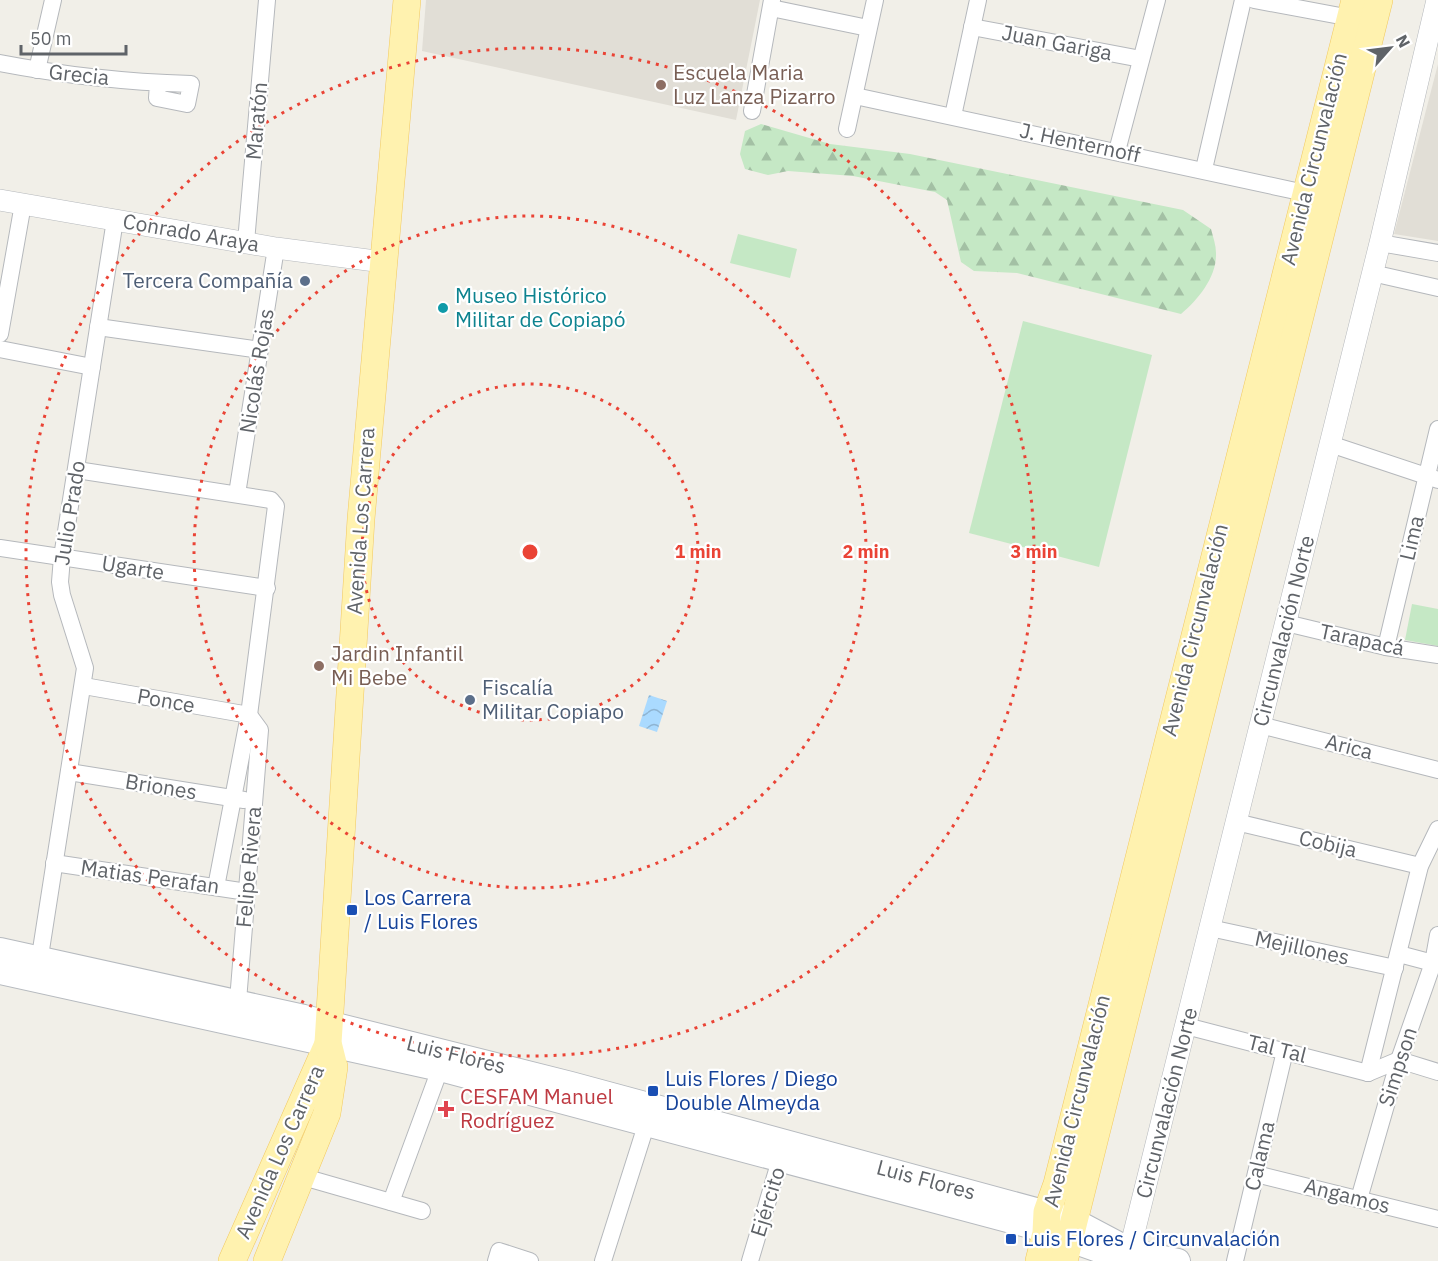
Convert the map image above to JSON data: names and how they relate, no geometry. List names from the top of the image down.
{
  "streets": {
    "main road": ["Avenida Circunvalación", "Avenida Los Carrera", "Luis Flores"],
    "street": [
      "Juan Gariga",
      "Grecia",
      "Maratón",
      "J. Henternoff",
      "Conrado Araya",
      "Nicolás Rojas",
      "Julio Prado",
      "Lima",
      "Ugarte",
      "Circunvalación Norte",
      "Tarapacá",
      "Ponce",
      "Arica",
      "Briones",
      "Cobija",
      "Felipe Rivera",
      "Matias Perafan",
      "Mejillones",
      "Tal Tal",
      "Simpson",
      "Calama",
      "Angamos",
      "Ejército"
    ]
  },
  "crossings": [
    ["Maratón", "Conrado Araya"],
    ["J. Henternoff", "Avenida Circunvalación"],
    ["Avenida Circunvalación", "Luis Flores"],
    ["Conrado Araya", "Nicolás Rojas"],
    ["Conrado Araya", "Julio Prado"],
    ["Conrado Araya", "Avenida Los Carrera"],
    ["Nicolás Rojas", "Felipe Rivera"],
    ["Julio Prado", "Ugarte"],
    ["Julio Prado", "Ponce"],
    ["Julio Prado", "Briones"],
    ["Julio Prado", "Matias Perafan"],
    ["Julio Prado", "Luis Flores"],
    ["Avenida Los Carrera", "Luis Flores"],
    ["Lima", "Tarapacá"],
    ["Ugarte", "Felipe Rivera"],
    ["Circunvalación Norte", "Tarapacá"],
    ["Circunvalación Norte", "Arica"],
    ["Circunvalación Norte", "Cobija"],
    ["Circunvalación Norte", "Mejillones"],
    ["Circunvalación Norte", "Tal Tal"],
    ["Circunvalación Norte", "Luis Flores"],
    ["Ponce", "Felipe Rivera"],
    ["Briones", "Felipe Rivera"],
    ["Cobija", "Simpson"],
    ["Felipe Rivera", "Matias Perafan"],
    ["Felipe Rivera", "Luis Flores"],
    ["Mejillones", "Simpson"],
    ["Tal Tal", "Simpson"],
    ["Tal Tal", "Calama"],
    ["Luis Flores", "Ejército"],
    ["Simpson", "Angamos"],
    ["Calama", "Angamos"]
  ],
  "places": {
    "other": [
      "Escuela Maria Luz Lanza Pizarro",
      "Tercera Compañía",
      "Museo Histórico Militar de Copiapó",
      "Jardin Infantil Mi Bebe",
      "Fiscalía Militar Copiapo"
    ],
    "transit": ["Los Carrera / Luis Flores", "Luis Flores / Diego Double Almeyda", "Luis Flores / Circunvalación"],
    "health": ["CESFAM Manuel Rodríguez"]
  },
  "scale_bar": "50 m",
  "north": "top right",
  "rings": ["1 min", "2 min", "3 min"]
}
